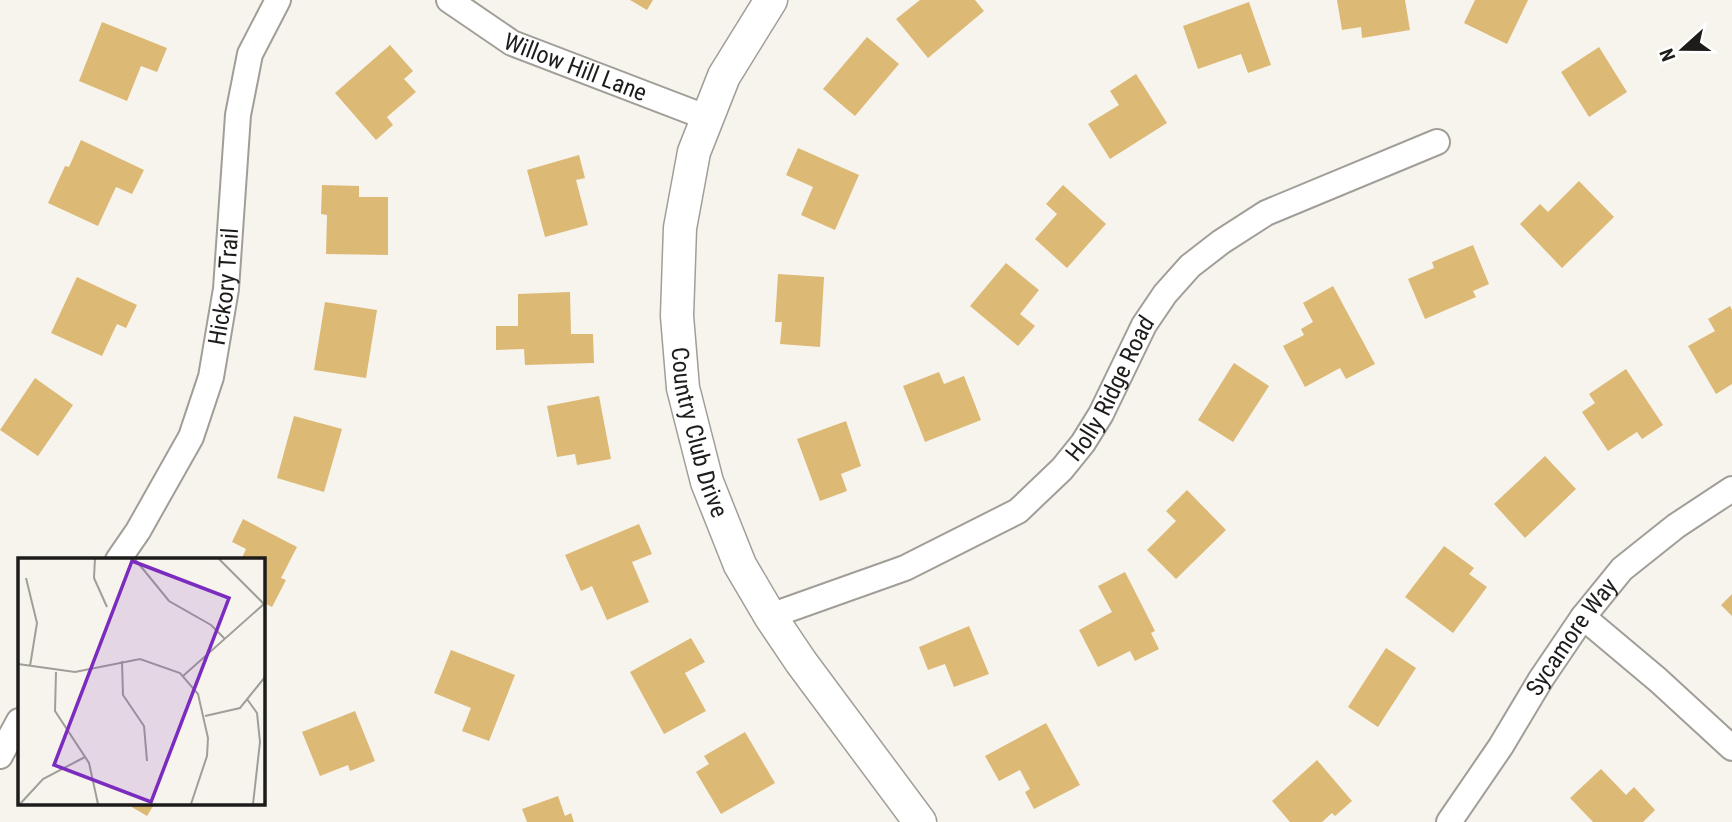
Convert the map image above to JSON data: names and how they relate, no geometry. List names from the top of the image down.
{
  "streets": {
    "street": [
      "Willow Hill Lane",
      "Hickory Trail",
      "Holly Ridge Road",
      "Country Club Drive",
      "Sycamore Way"
    ]
  },
  "crossings": [
    ["Willow Hill Lane", "Country Club Drive"],
    ["Holly Ridge Road", "Country Club Drive"]
  ],
  "north": "left"
}
